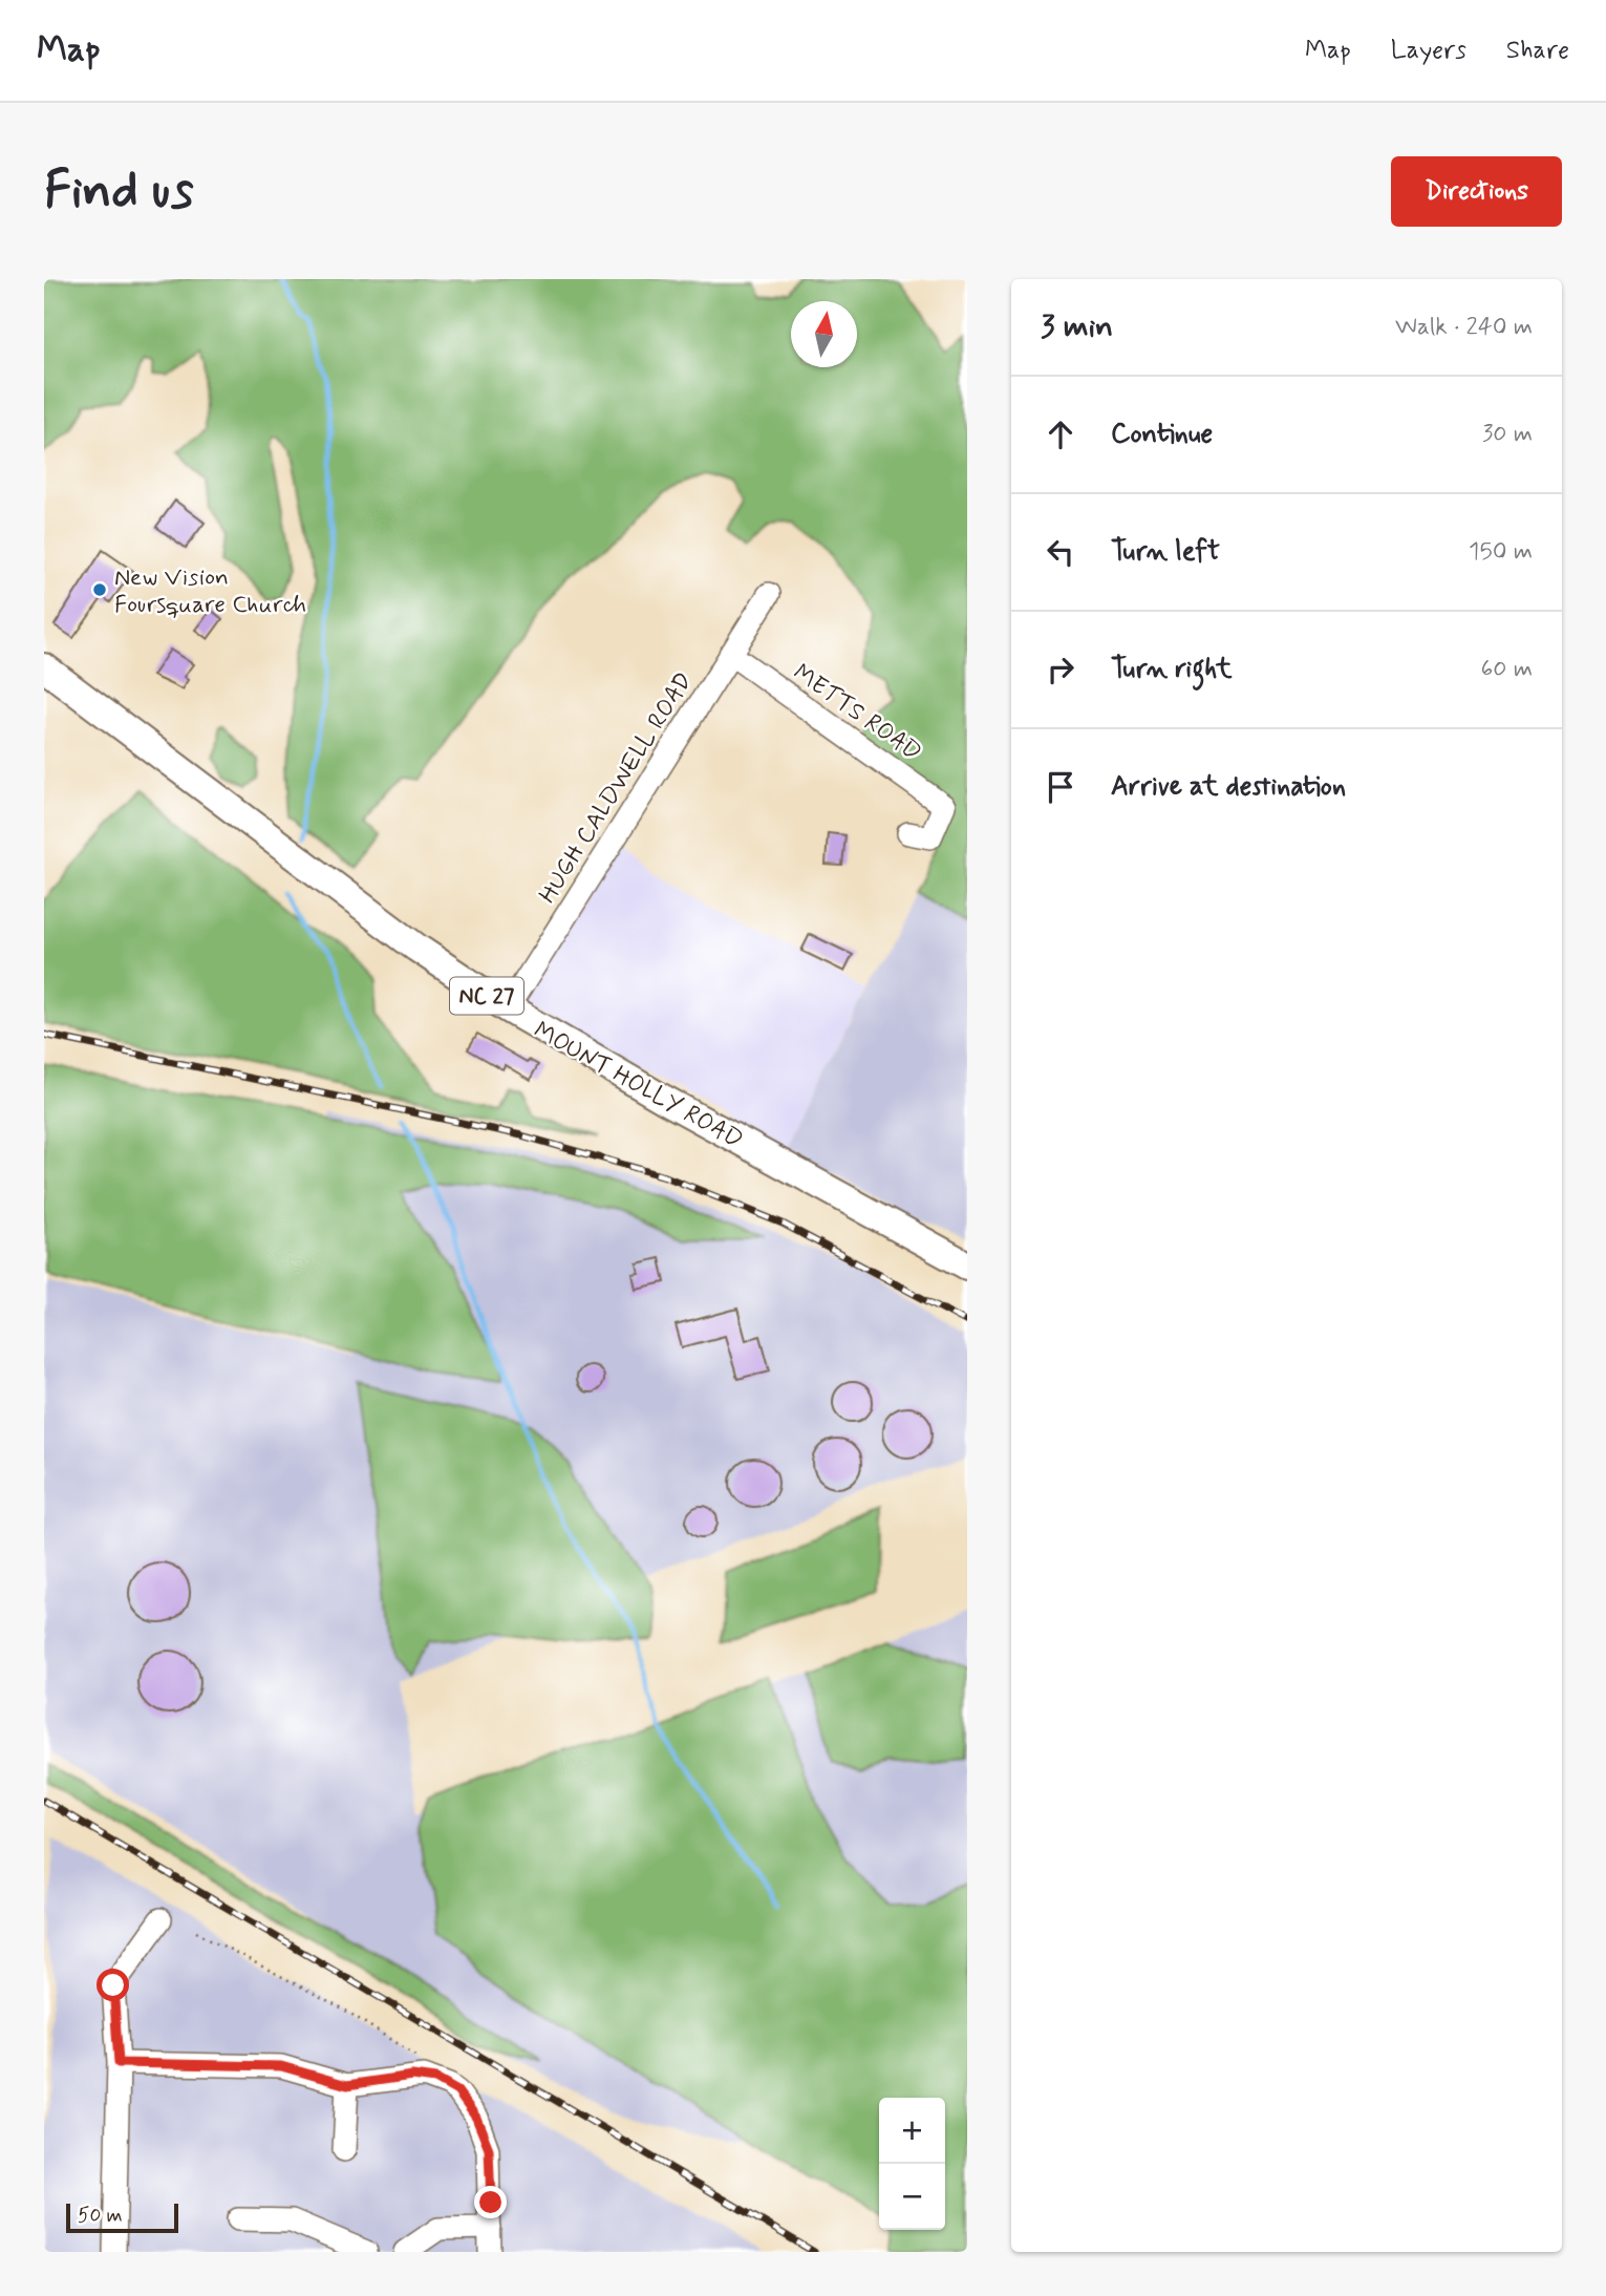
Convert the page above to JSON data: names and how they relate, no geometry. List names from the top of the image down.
{
  "streets": {
    "main road": ["NC 27", "MOUNT HOLLY ROAD"],
    "street": ["METTS ROAD", "HUGH CALDWELL ROAD"]
  },
  "crossings": [
    ["METTS ROAD", "HUGH CALDWELL ROAD"],
    ["HUGH CALDWELL ROAD", "MOUNT HOLLY ROAD"]
  ],
  "places": ["New Vision Foursquare Church"],
  "scale_bar": "50 m",
  "north": "top",
  "page": {
    "header": "Map",
    "nav": ["Map", "Layers", "Share"],
    "buttons": "Directions",
    "title": "Find us",
    "heading": ["3 min", "Walk · 240 m"],
    "list": [
      ["Continue", "30 m"],
      ["Turn left", "150 m"],
      ["Turn right", "60 m"],
      "Arrive at destination"
    ],
    "map_buttons": ["+", "−"],
    "scale": "50 m"
  }
}
